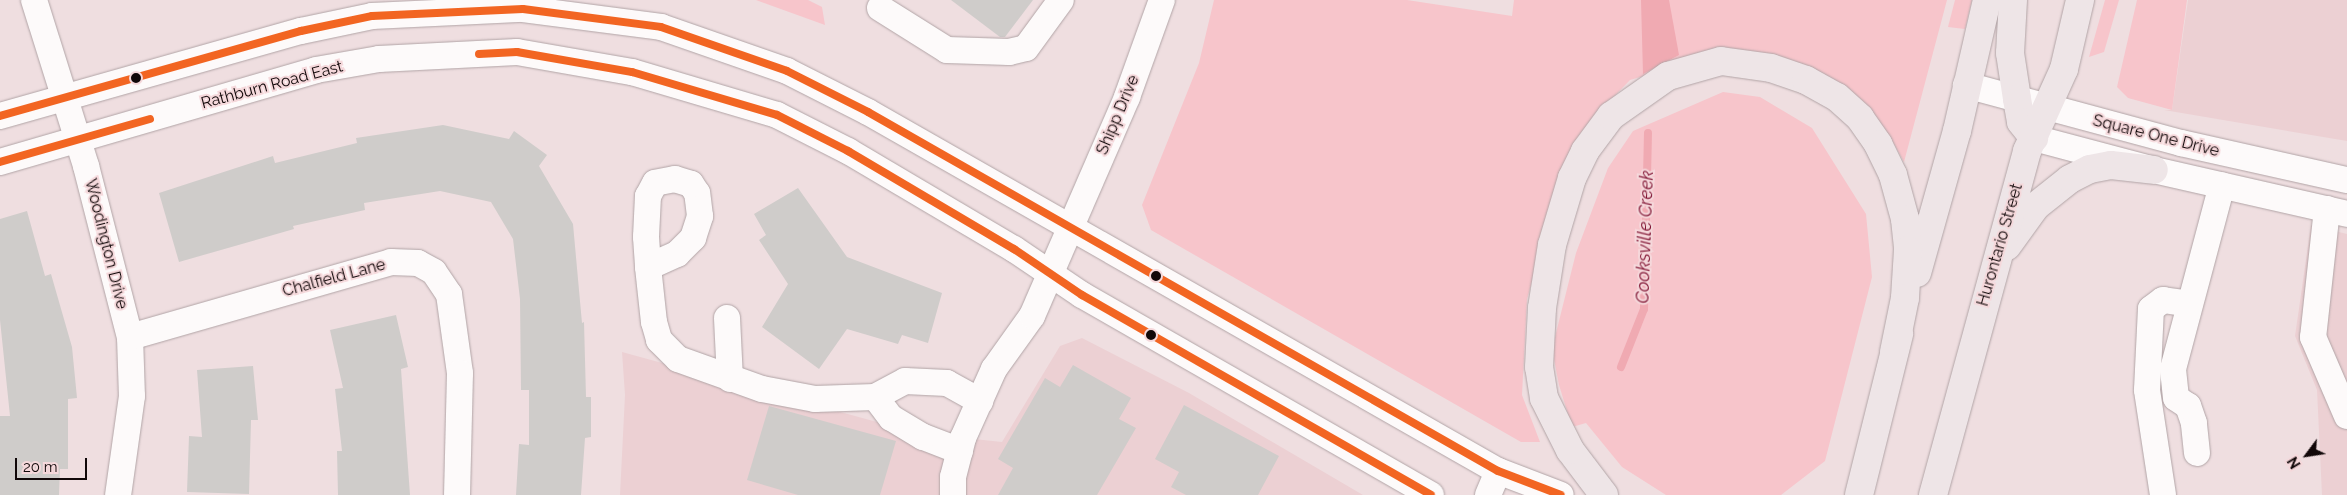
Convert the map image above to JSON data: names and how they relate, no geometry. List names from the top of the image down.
{
  "streets": {
    "main road": ["Hurontario Street"],
    "street": [
      "Rathburn Road East",
      "Shipp Drive",
      "Square One Drive",
      "Woodington Drive",
      "Chalfield Lane"
    ]
  },
  "crossings": [
    ["Rathburn Road East", "Shipp Drive"],
    ["Rathburn Road East", "Woodington Drive"],
    ["Square One Drive", "Hurontario Street"],
    ["Woodington Drive", "Chalfield Lane"]
  ],
  "water": ["Cooksville Creek"],
  "lines": ["transit line 20"],
  "scale_bar": "20 m",
  "north": "bottom left"
}
